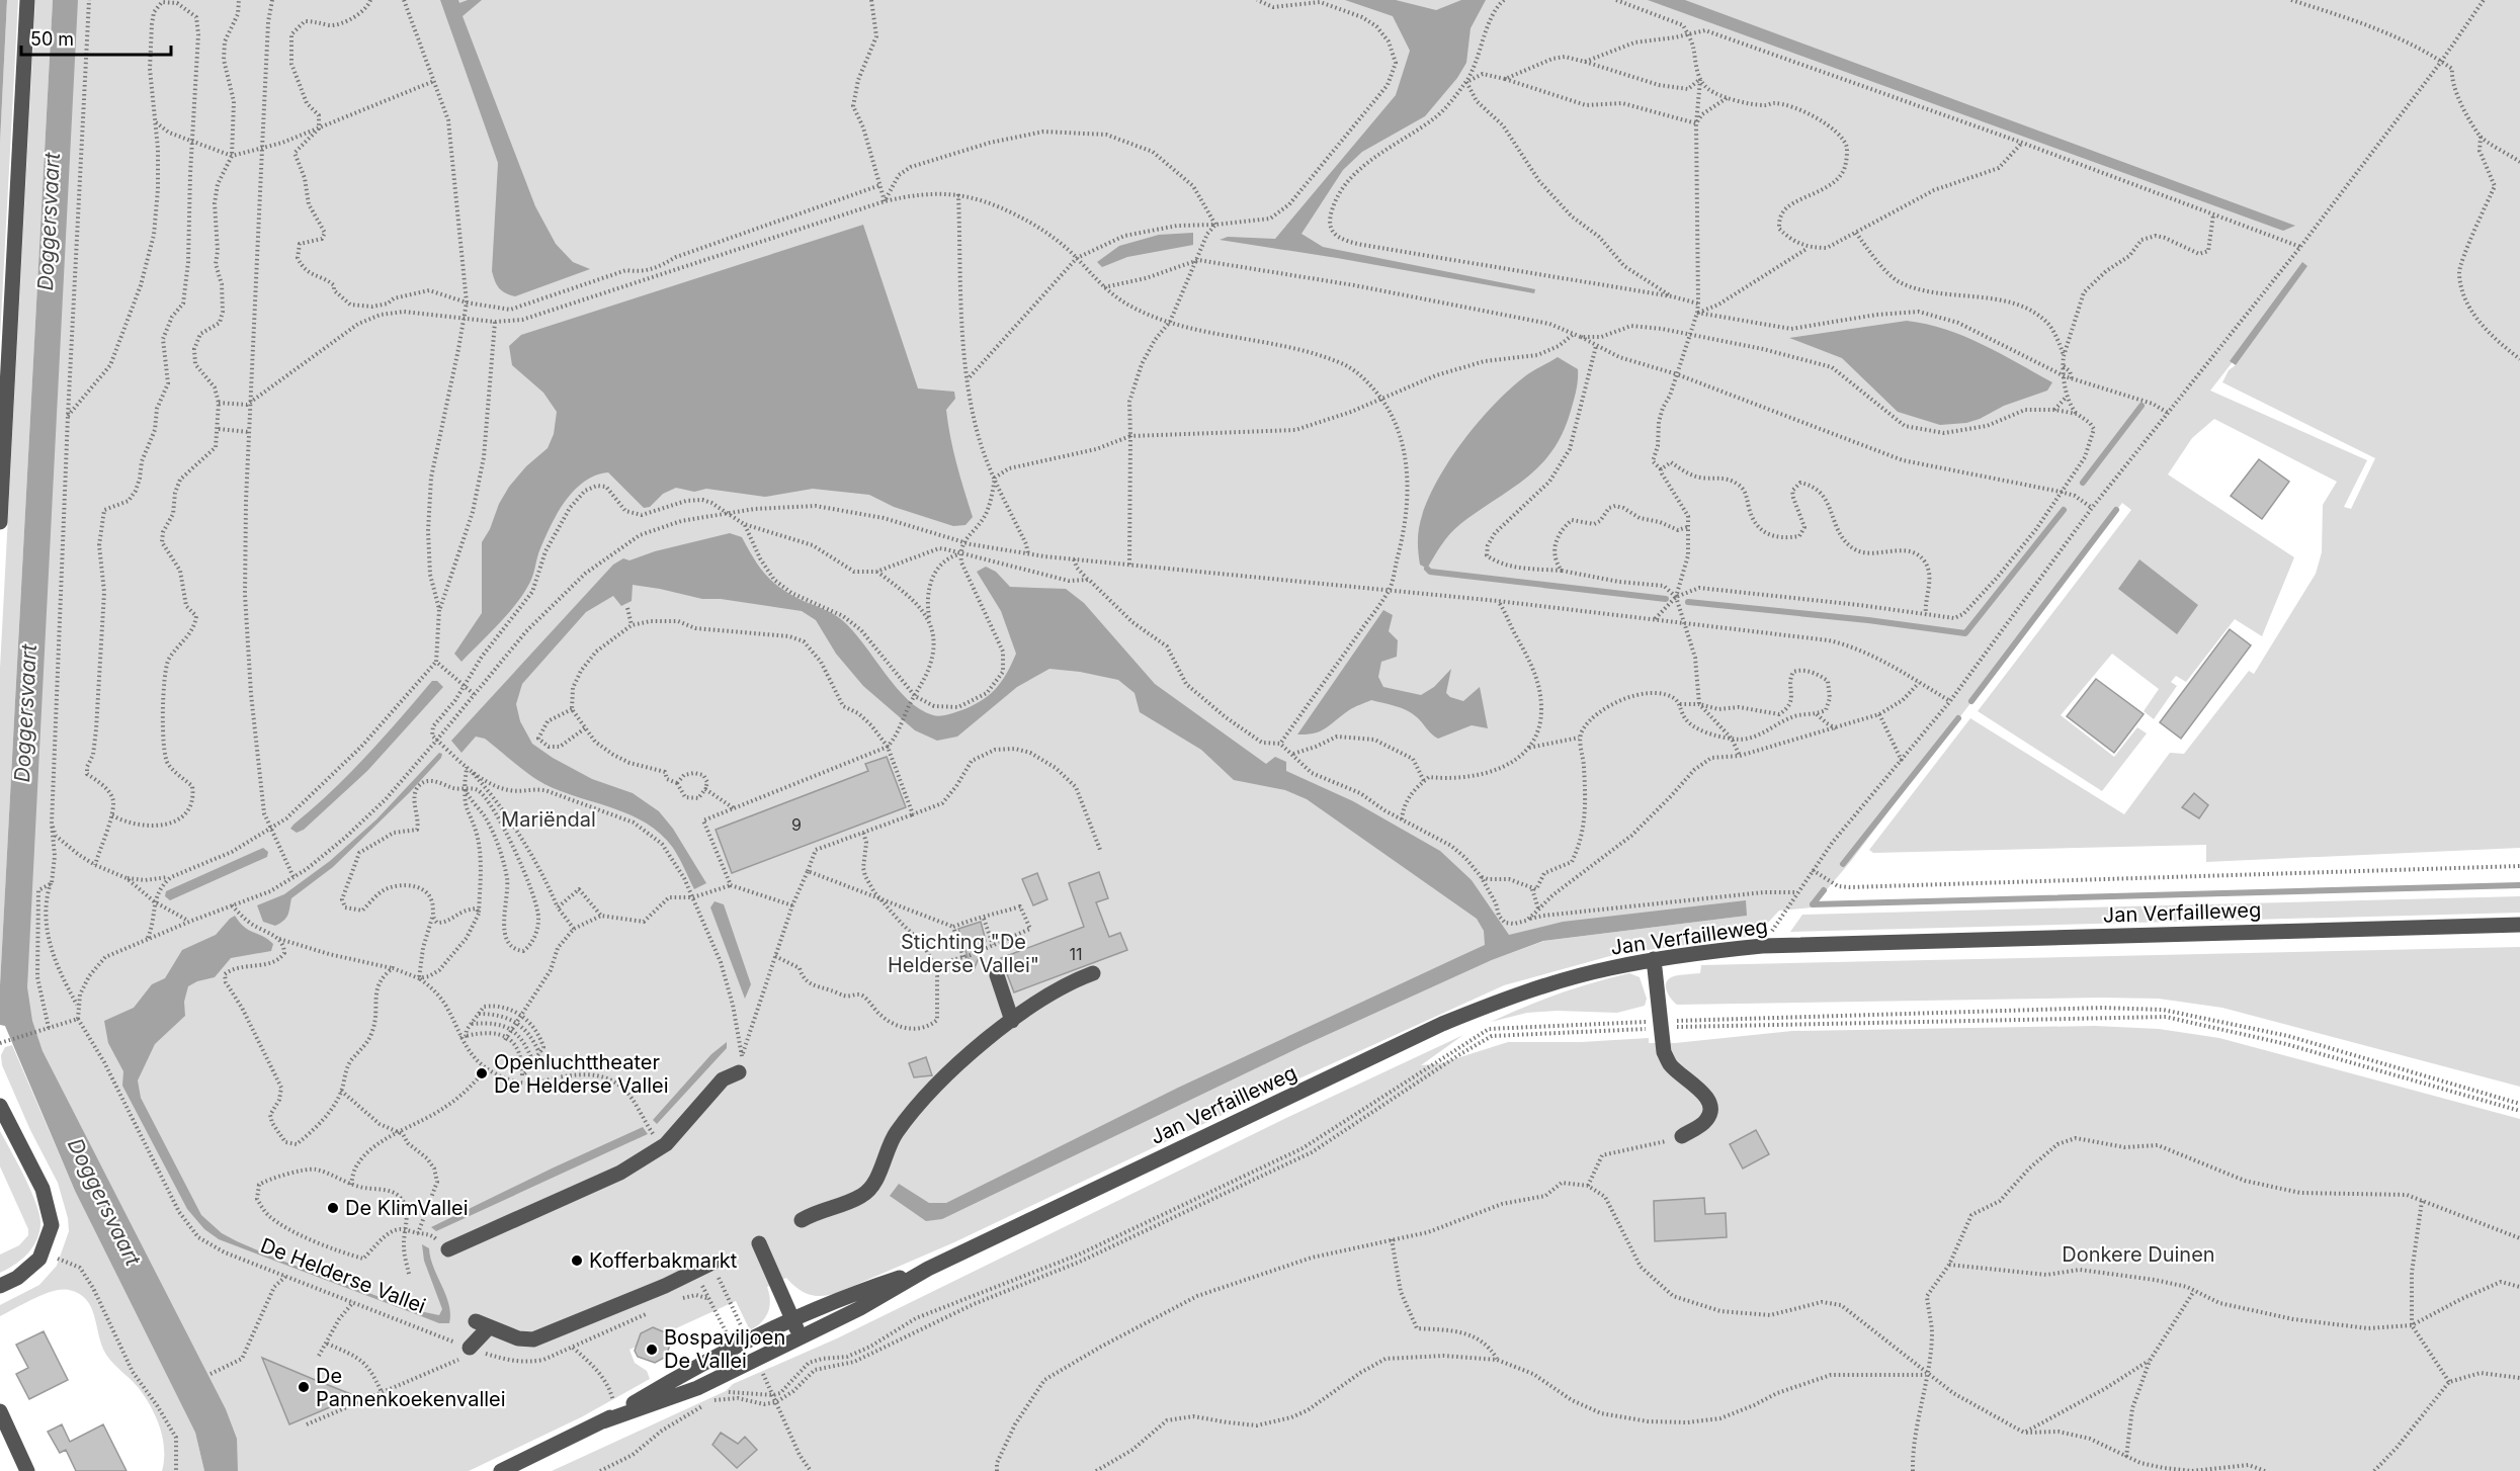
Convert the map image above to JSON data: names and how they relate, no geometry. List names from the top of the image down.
{
  "streets": {
    "street": ["Jan Verfailleweg"],
    "path": ["De Helderse Vallei"]
  },
  "water": ["Doggersvaart"],
  "parks": ["Mariëndal", "Stichting \"De Helderse Vallei\"", "Donkere Duinen"],
  "places": [
    "Openluchttheater De Helderse Vallei",
    "De KlimVallei",
    "Kofferbakmarkt",
    "Bospaviljoen De Vallei",
    "De Pannenkoekenvallei"
  ],
  "house_numbers": ["9", "11"],
  "scale_bar": "50 m"
}
